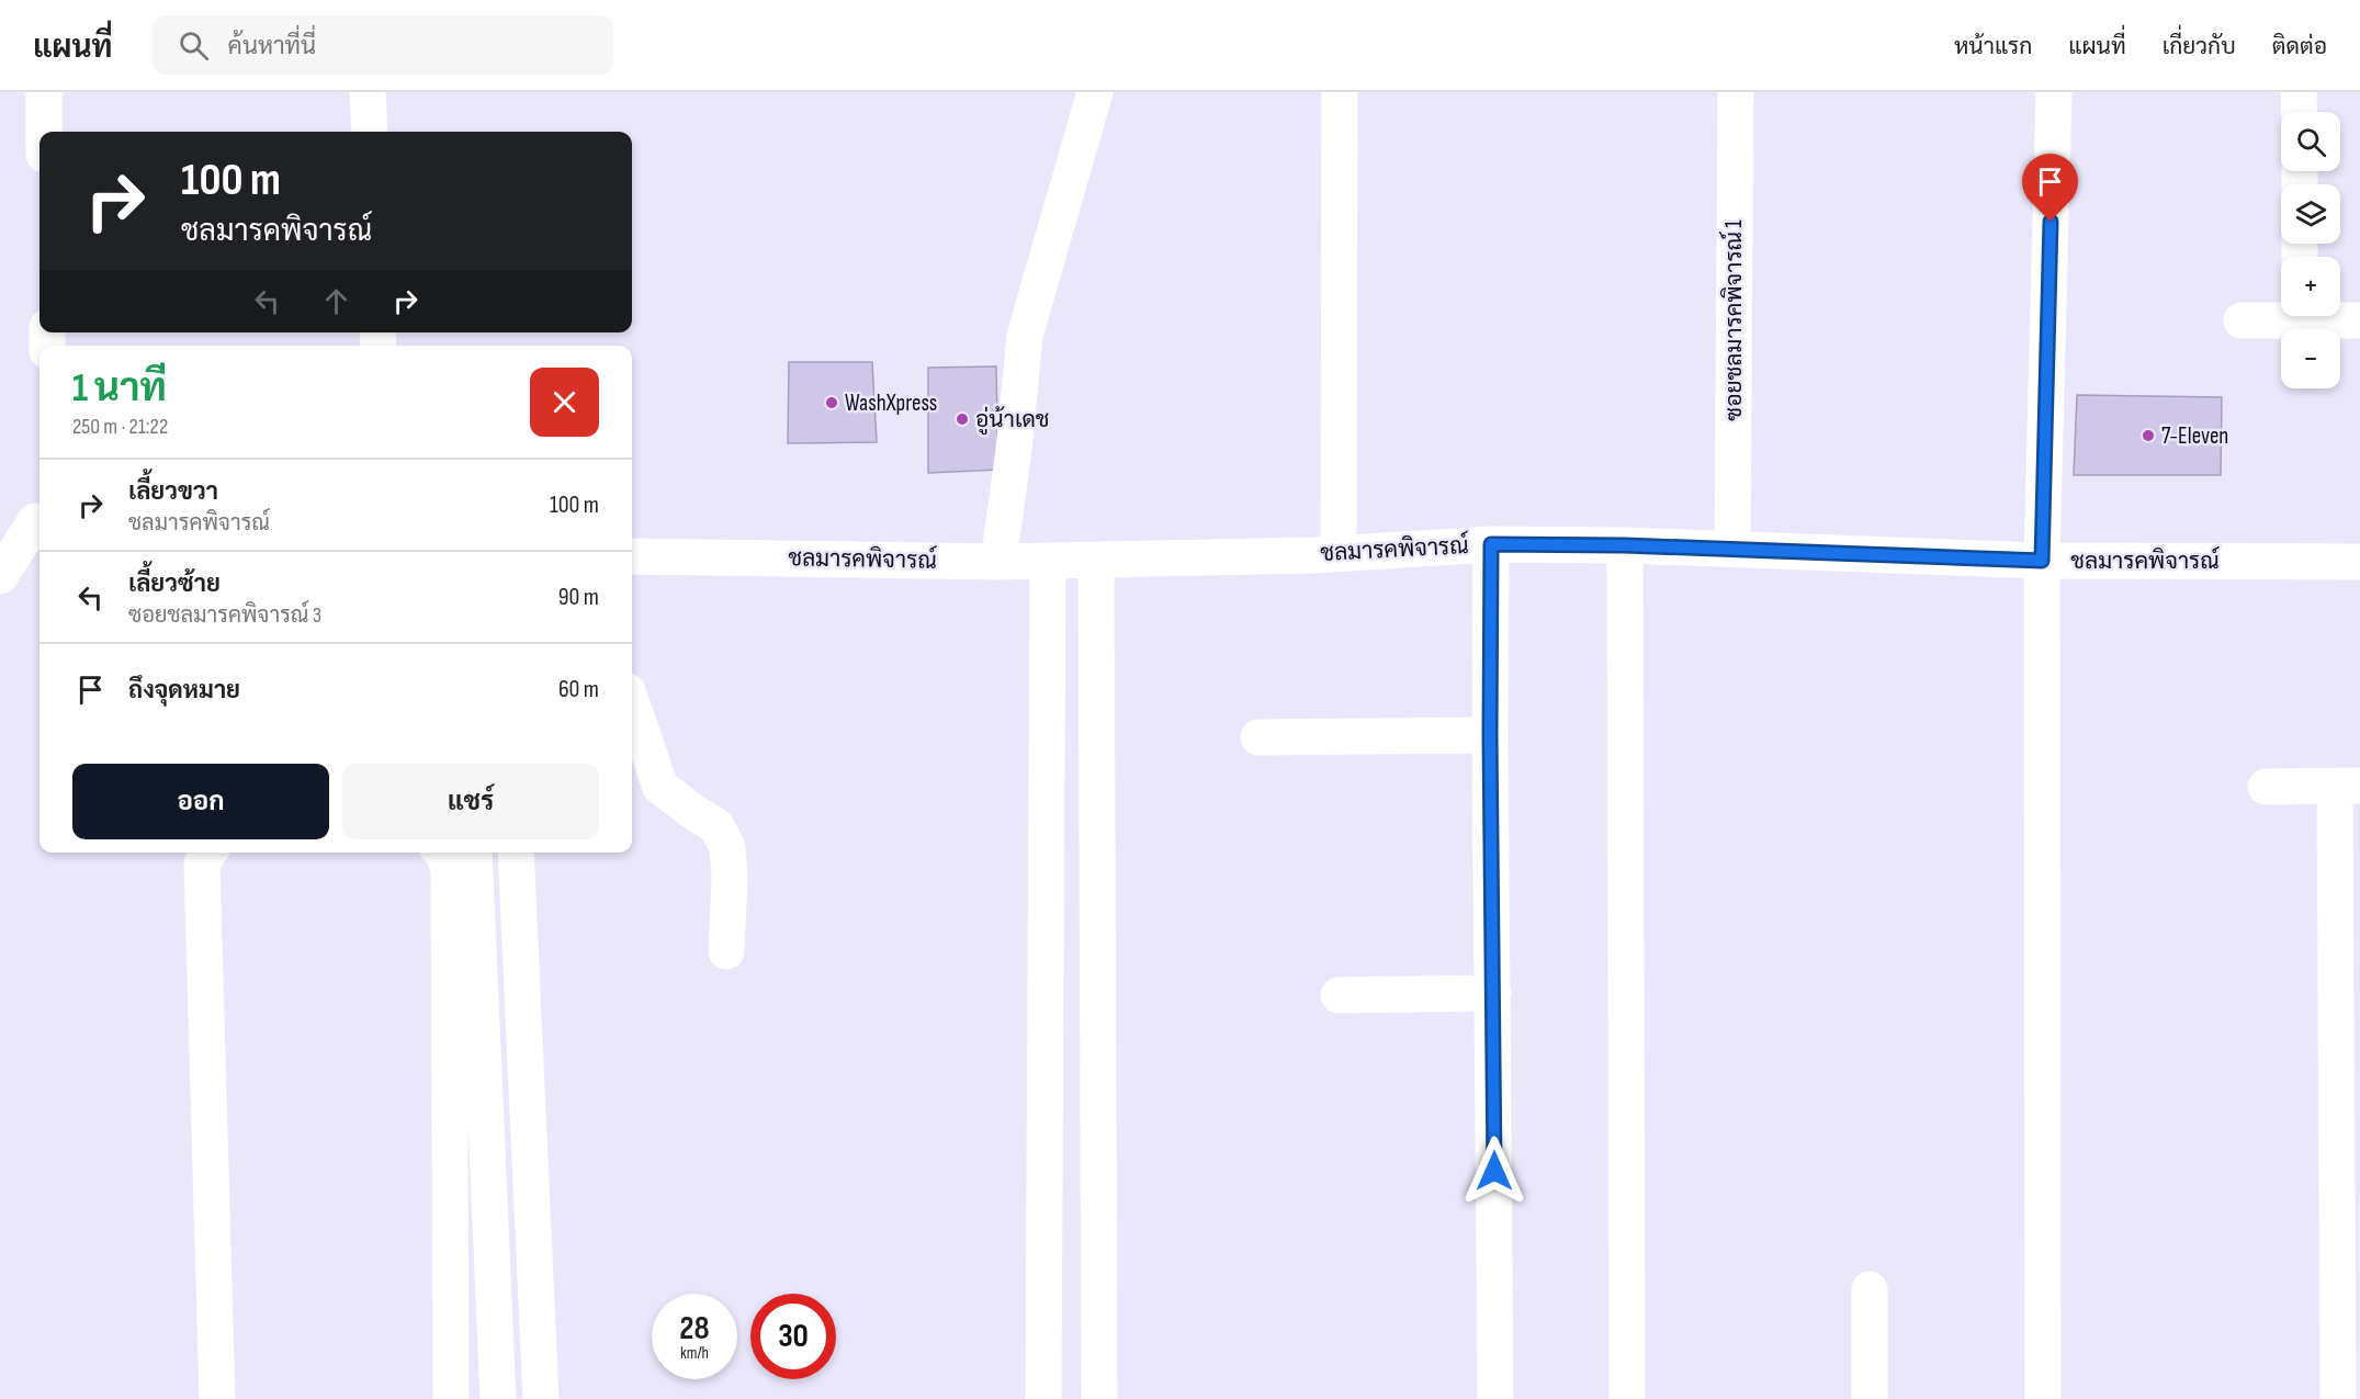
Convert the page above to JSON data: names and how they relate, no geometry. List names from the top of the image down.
{
  "streets": {
    "street": ["ซอยชลมารคพิจารณ์ 1", "ชลมารคพิจารณ์"]
  },
  "crossings": [
    ["ซอยชลมารคพิจารณ์ 1", "ชลมารคพิจารณ์"]
  ],
  "places": ["WashXpress", "อู่น้าเดช", "7-Eleven"],
  "page": {
    "header": "แผนที่",
    "search": "ค้นหาที่นี่",
    "nav": [
      "หน้าแรก",
      "แผนที่",
      "เกี่ยวกับ",
      "ติดต่อ"
    ],
    "map_buttons": ["+", "−"],
    "turn": ["100 m", "ชลมารคพิจารณ์"],
    "heading": ["1 นาที", "250 m · 21:22"],
    "list": [
      {
        "name": "เลี้ยวขวา",
        "note": "ชลมารคพิจารณ์",
        "value": "100 m"
      },
      {
        "name": "เลี้ยวซ้าย",
        "note": "ซอยชลมารคพิจารณ์ 3",
        "value": "90 m"
      },
      {
        "name": "ถึงจุดหมาย",
        "value": "60 m"
      }
    ],
    "buttons": ["ออก", "แชร์"],
    "speed": "28 km/h",
    "limit": "30"
  }
}
